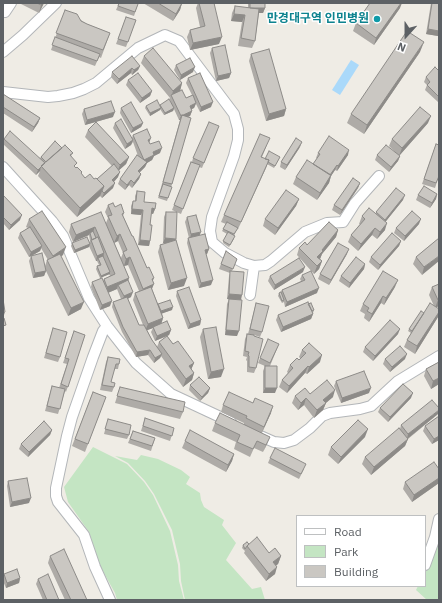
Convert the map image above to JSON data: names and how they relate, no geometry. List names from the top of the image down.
{
  "places": ["만경대구역 인민병원"],
  "legend": ["Road", "Park", "Building"],
  "north": "bottom"
}
